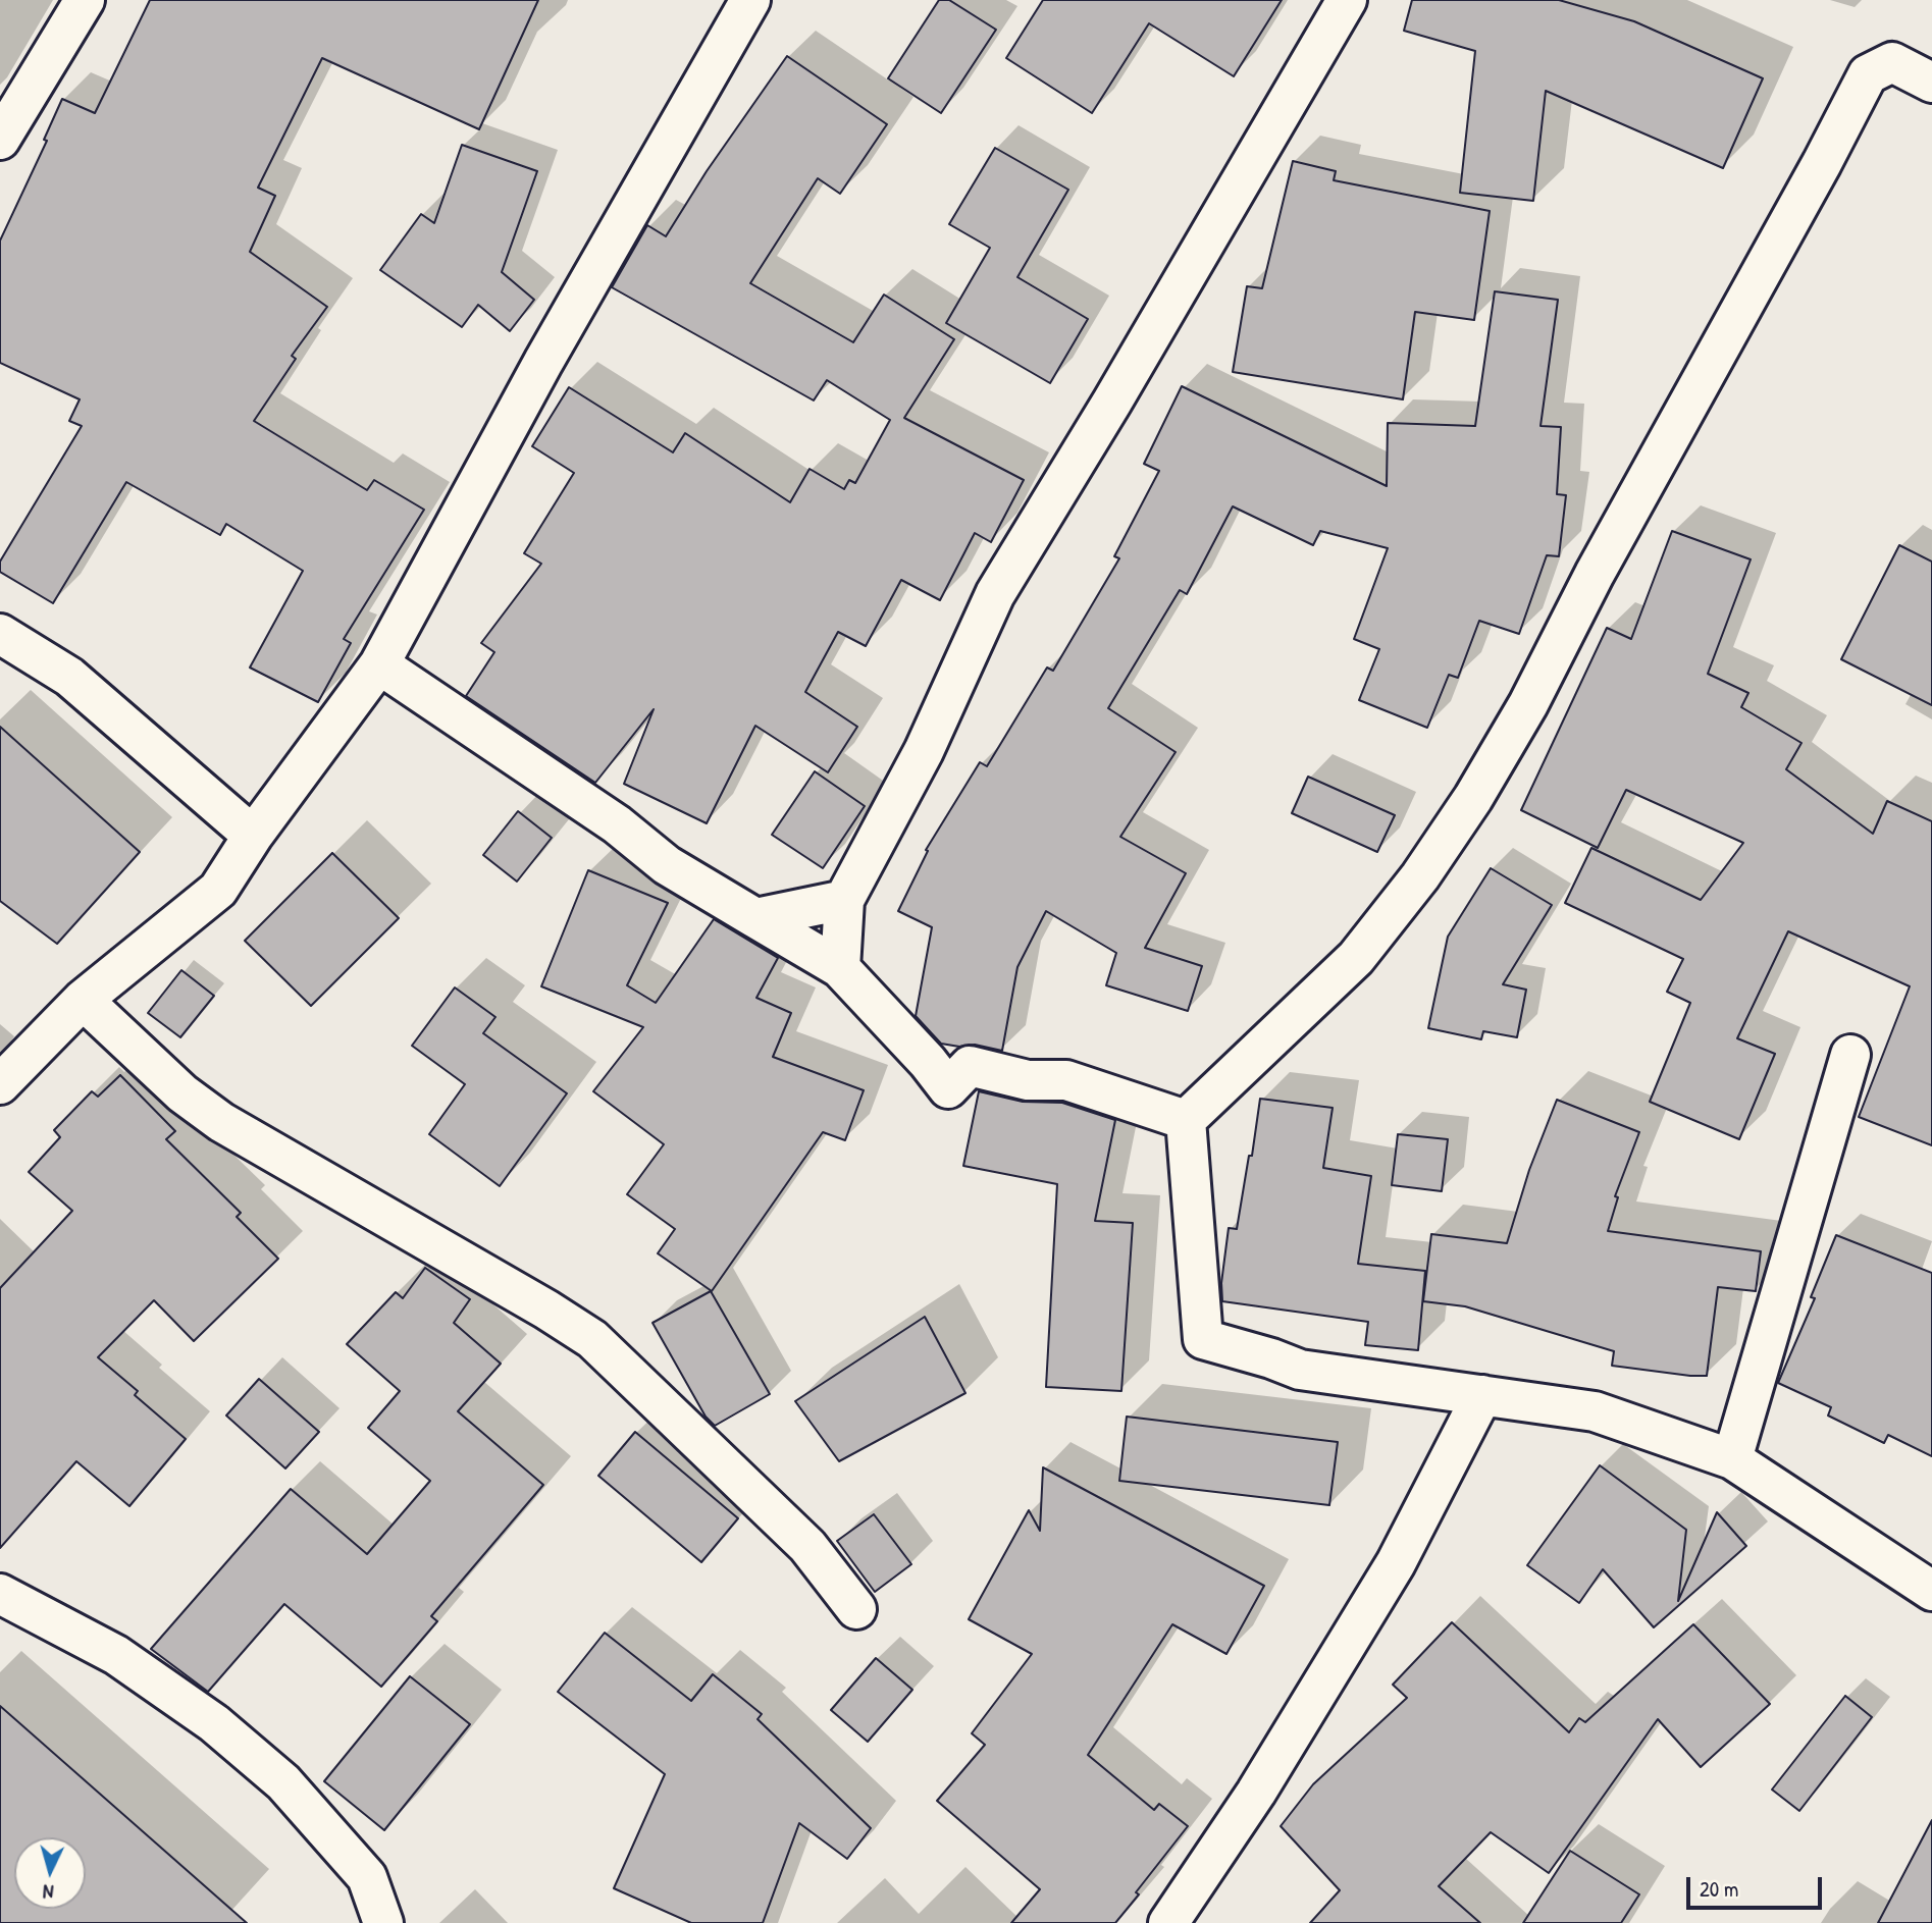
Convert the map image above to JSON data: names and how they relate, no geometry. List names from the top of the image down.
{
  "scale_bar": "20 m",
  "north": "bottom"
}
